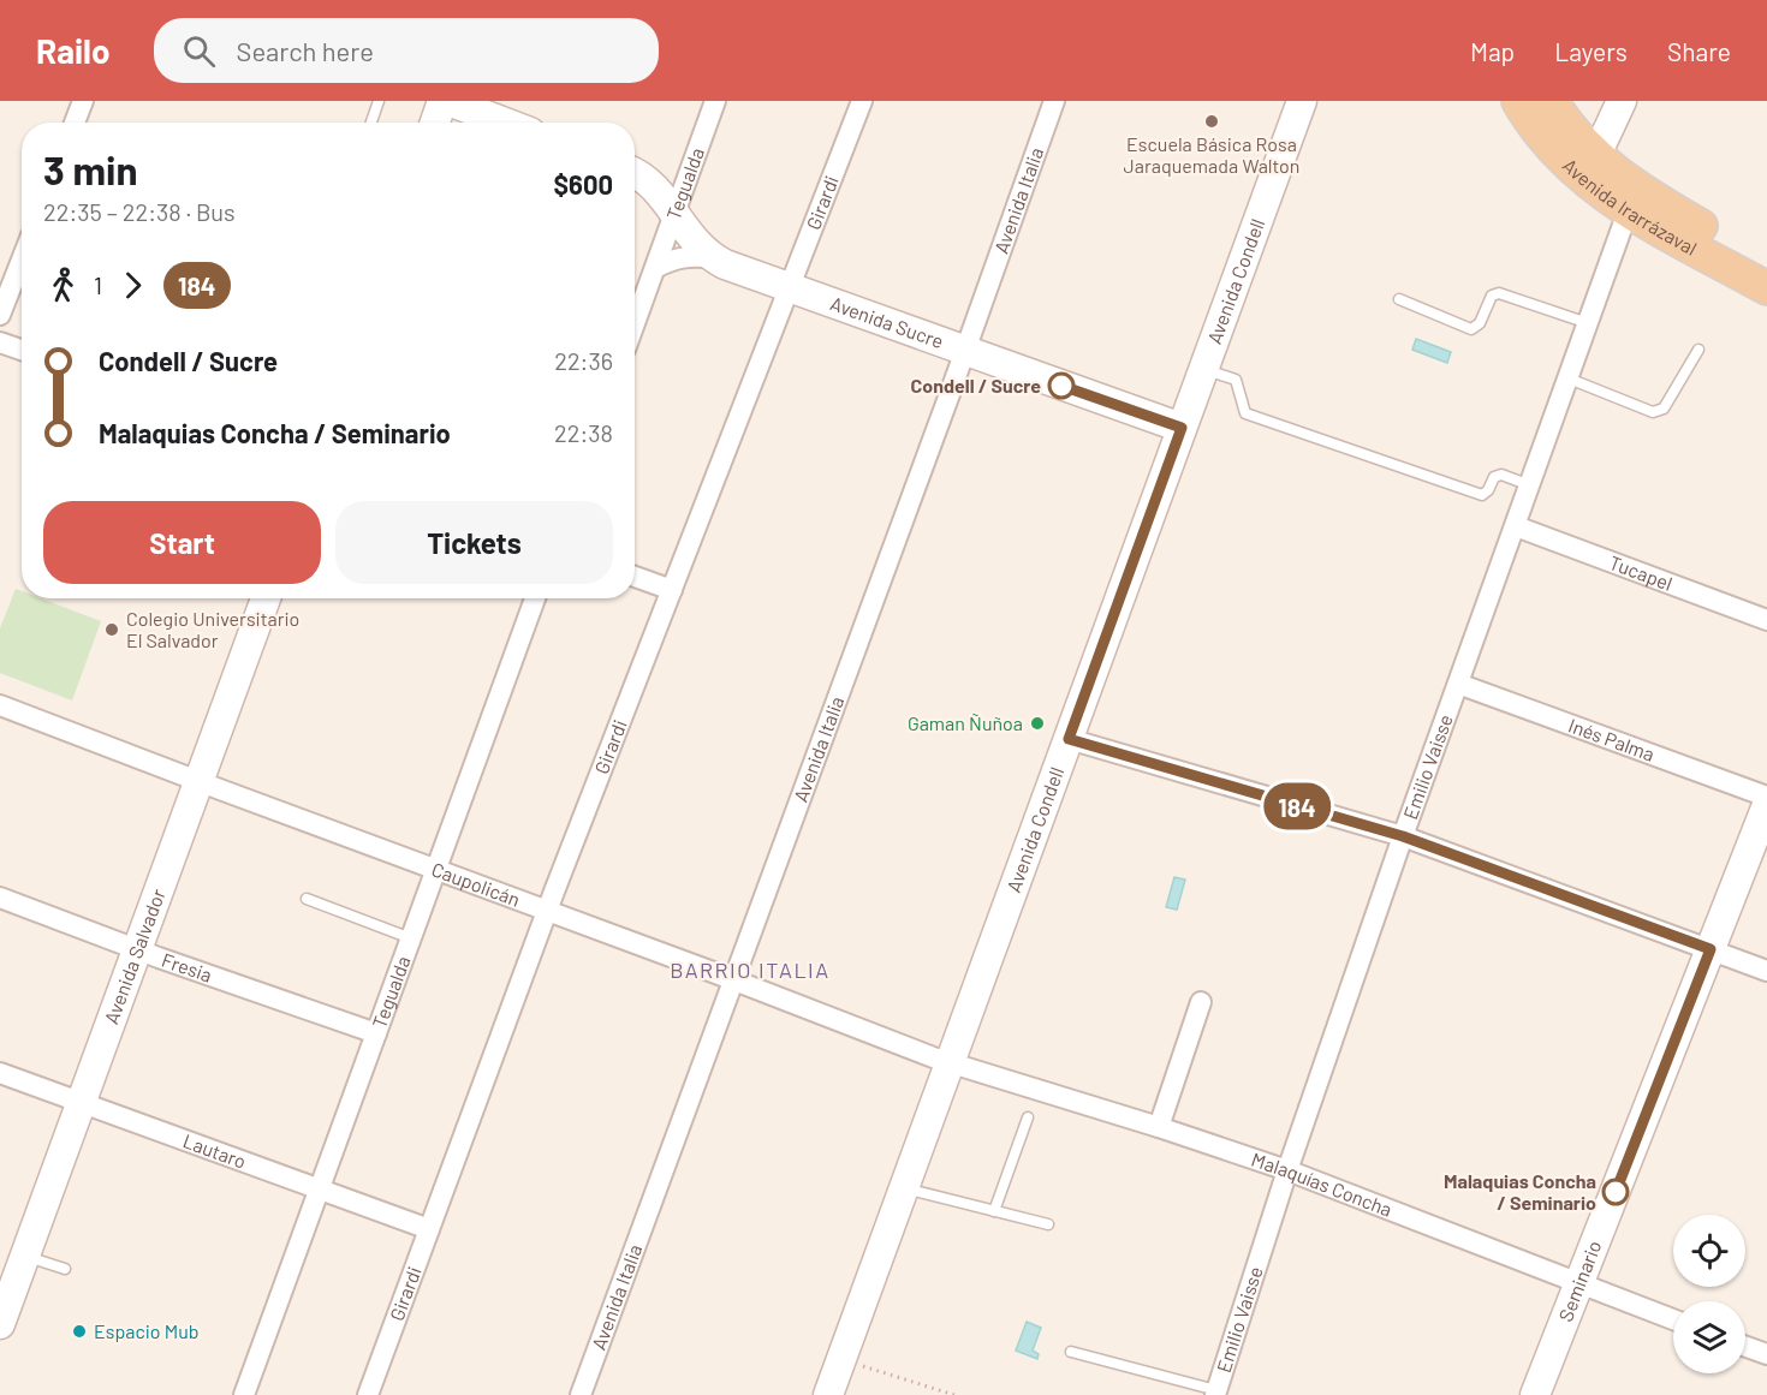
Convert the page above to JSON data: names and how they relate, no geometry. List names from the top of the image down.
{
  "streets": {
    "main road": ["Avenida Irarrázaval"],
    "street": [
      "Tegualda",
      "Avenida Italia",
      "Girardi",
      "Avenida Condell",
      "Avenida Sucre",
      "Tucapel",
      "Inés Palma",
      "Emilio Vaisse",
      "Caupolicán",
      "Avenida Salvador",
      "Fresia",
      "Lautaro",
      "Malaquías Concha",
      "Seminario"
    ]
  },
  "crossings": [
    ["Tegualda", "Avenida Sucre"],
    ["Tegualda", "Caupolicán"],
    ["Tegualda", "Fresia"],
    ["Tegualda", "Lautaro"],
    ["Avenida Italia", "Avenida Sucre"],
    ["Avenida Italia", "Caupolicán"],
    ["Girardi", "Avenida Sucre"],
    ["Girardi", "Caupolicán"],
    ["Girardi", "Lautaro"],
    ["Avenida Irarrázaval", "Emilio Vaisse"],
    ["Avenida Condell", "Avenida Sucre"],
    ["Avenida Condell", "Caupolicán"],
    ["Avenida Condell", "Malaquías Concha"],
    ["Tucapel", "Emilio Vaisse"],
    ["Inés Palma", "Emilio Vaisse"],
    ["Emilio Vaisse", "Malaquías Concha"],
    ["Caupolicán", "Avenida Salvador"],
    ["Caupolicán", "Malaquías Concha"],
    ["Avenida Salvador", "Fresia"],
    ["Avenida Salvador", "Lautaro"],
    ["Malaquías Concha", "Seminario"]
  ],
  "districts": ["BARRIO ITALIA"],
  "places": [
    "Escuela Básica Rosa Jaraquemada Walton",
    "Condell / Sucre",
    "Colegio Universitario El Salvador",
    "Gaman Ñuñoa",
    "Malaquias Concha / Seminario",
    "Espacio Mub"
  ],
  "lines": ["bus line 184"],
  "page": {
    "header": "Railo",
    "search": "Search here",
    "nav": ["Map", "Layers", "Share"],
    "on_map": "184",
    "heading": ["3 min", "22:35 – 22:38 · Bus", "$600"],
    "legs": ["1", "184"],
    "list": [
      {
        "name": "Condell / Sucre",
        "value": "22:36"
      },
      {
        "name": "Malaquias Concha / Seminario",
        "value": "22:38"
      }
    ],
    "buttons": ["Start", "Tickets"]
  }
}
